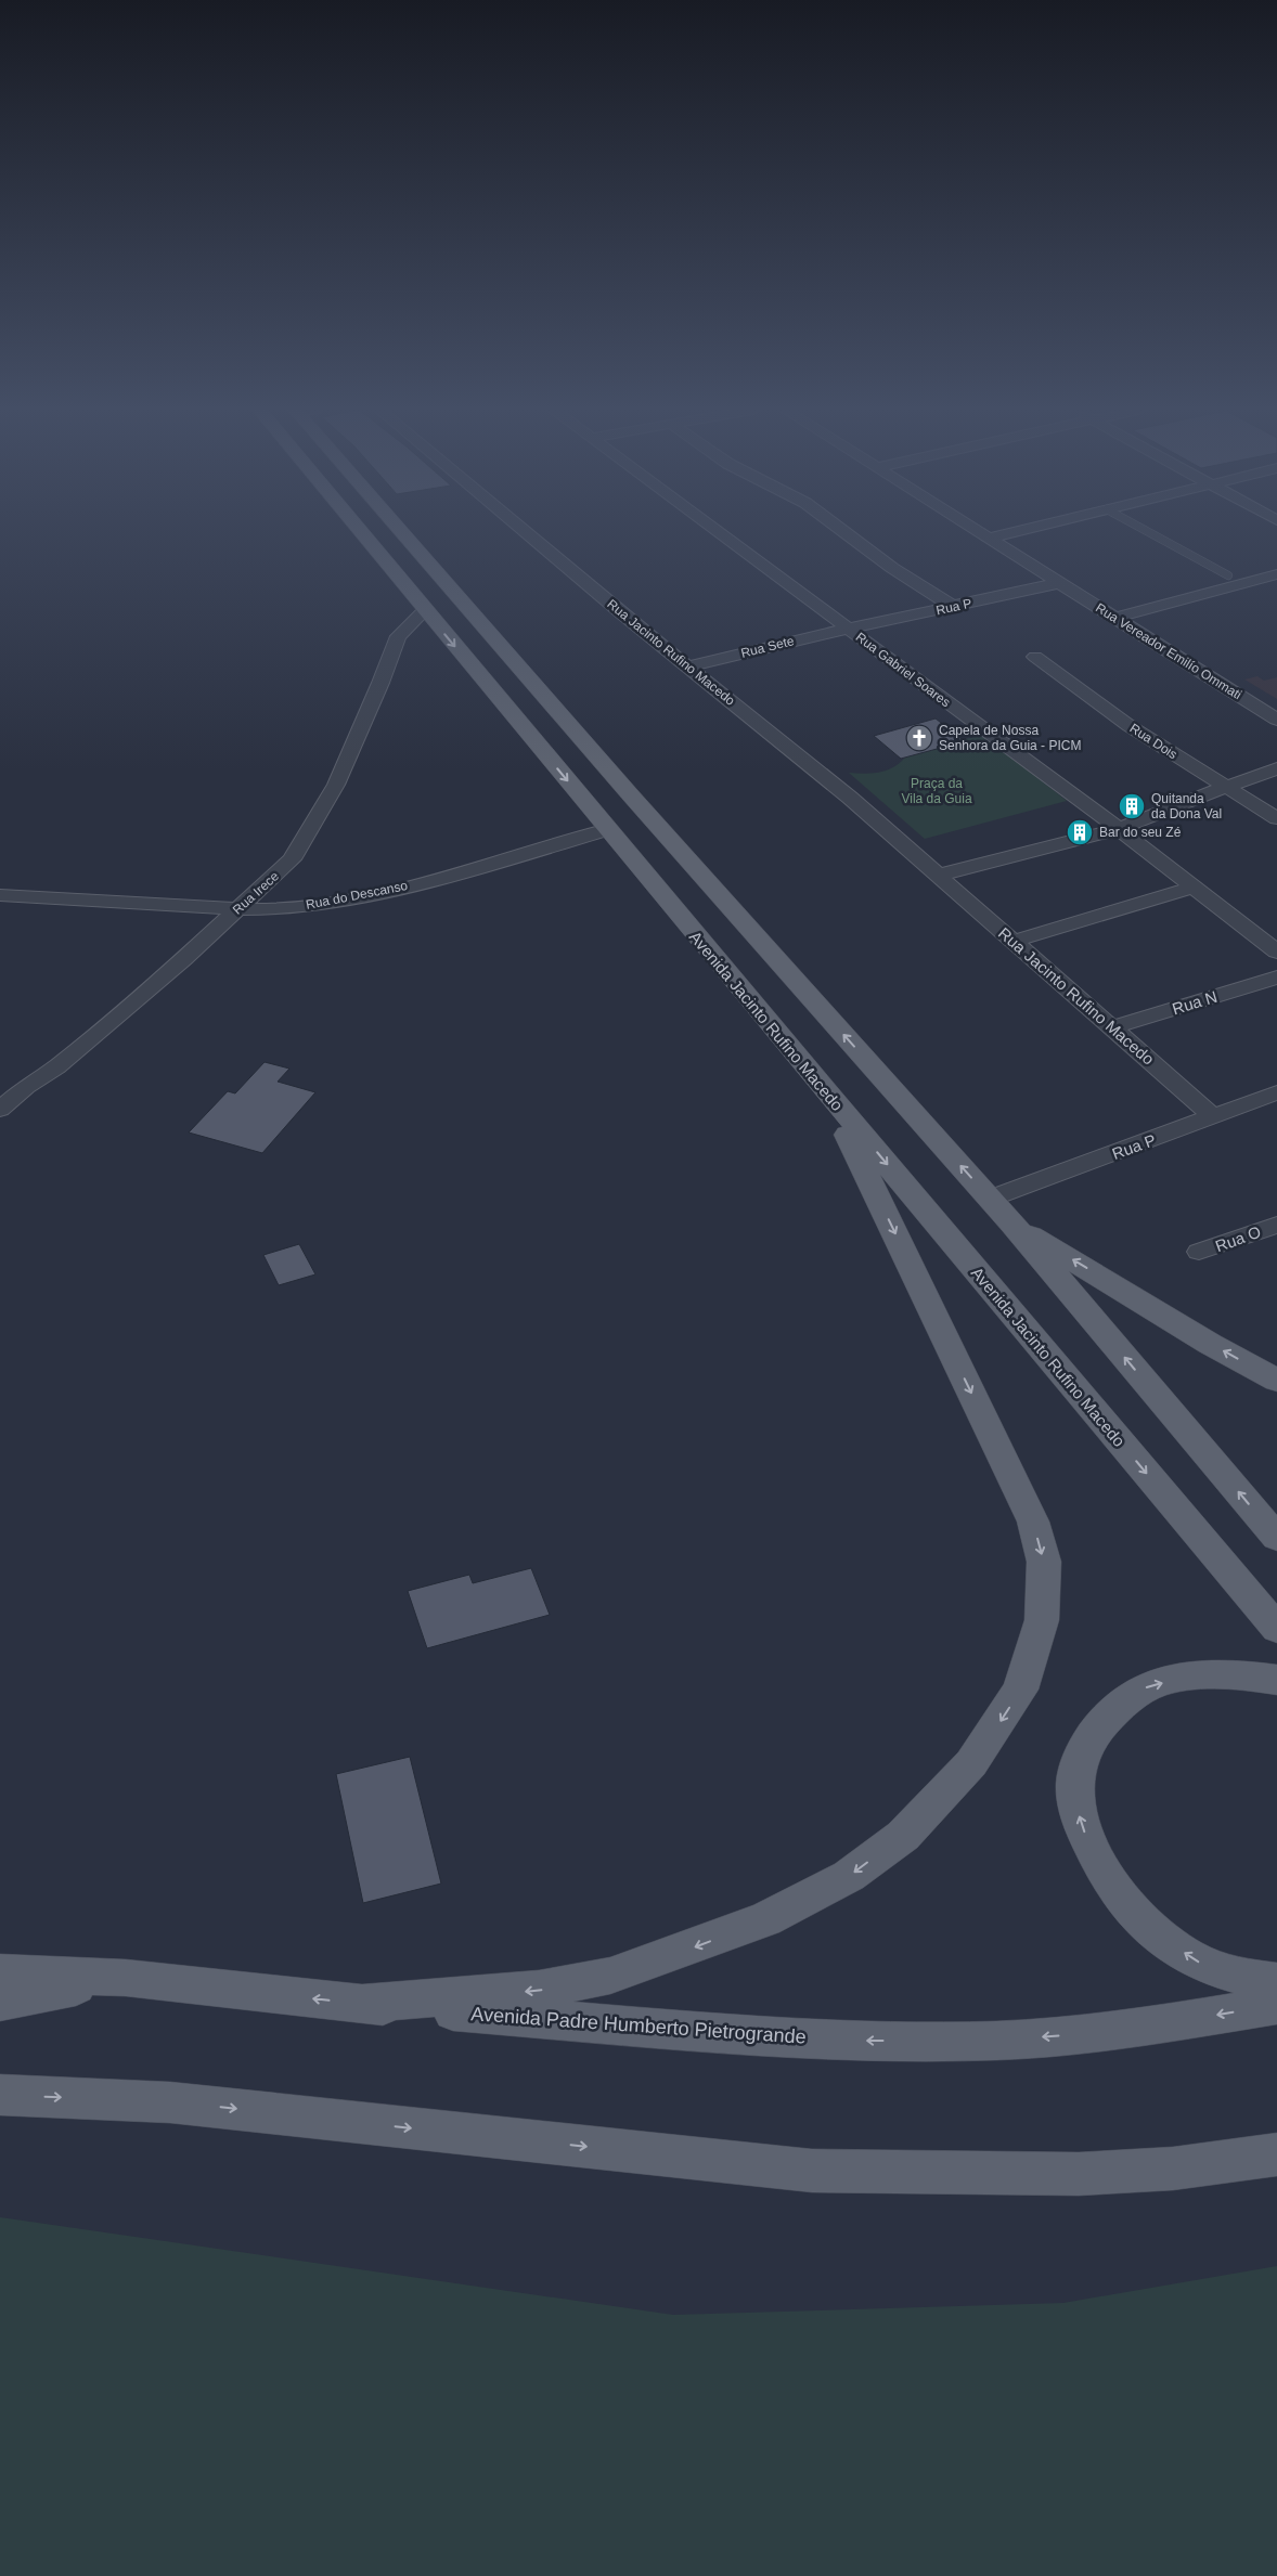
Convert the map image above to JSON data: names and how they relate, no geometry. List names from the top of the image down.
{
  "streets": {
    "main road": ["Avenida Jacinto Rufino Macedo", "Avenida Padre Humberto Pietrogrande"],
    "street": [
      "Rua P",
      "Rua Sete",
      "Rua Vereador Emilío Ommati",
      "Rua Jacinto Rufino Macedo",
      "Rua Gabriel Soares",
      "Rua Dois",
      "Rua Irece",
      "Rua do Descanso",
      "Rua N",
      "Rua O"
    ]
  },
  "crossings": [
    ["Rua P", "Rua Sete"],
    ["Rua P", "Rua Vereador Emilío Ommati"],
    ["Rua P", "Rua Jacinto Rufino Macedo"],
    ["Rua P", "Rua Gabriel Soares"],
    ["Rua Sete", "Rua Jacinto Rufino Macedo"],
    ["Rua Sete", "Rua Gabriel Soares"],
    ["Rua Jacinto Rufino Macedo", "Rua N"],
    ["Rua Irece", "Rua do Descanso"],
    ["Rua Irece", "Avenida Jacinto Rufino Macedo"],
    ["Rua do Descanso", "Avenida Jacinto Rufino Macedo"]
  ],
  "parks": ["Praça da Vila da Guia"],
  "places": {
    "church": ["Capela de Nossa Senhora da Guia - PICM"],
    "building": ["Quitanda da Dona Val", "Bar do seu Zé"]
  }
}
